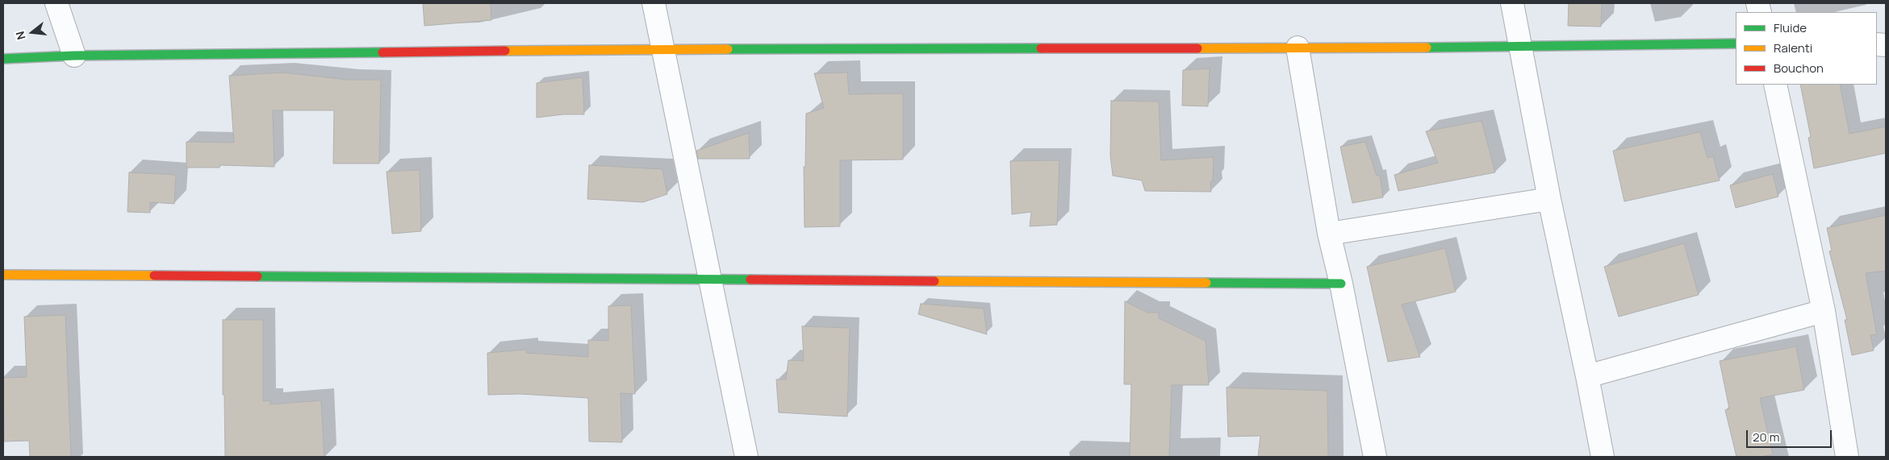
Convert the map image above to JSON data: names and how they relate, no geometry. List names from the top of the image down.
{
  "legend": ["Fluide", "Ralenti", "Bouchon"],
  "scale_bar": "20 m",
  "north": "left"
}
